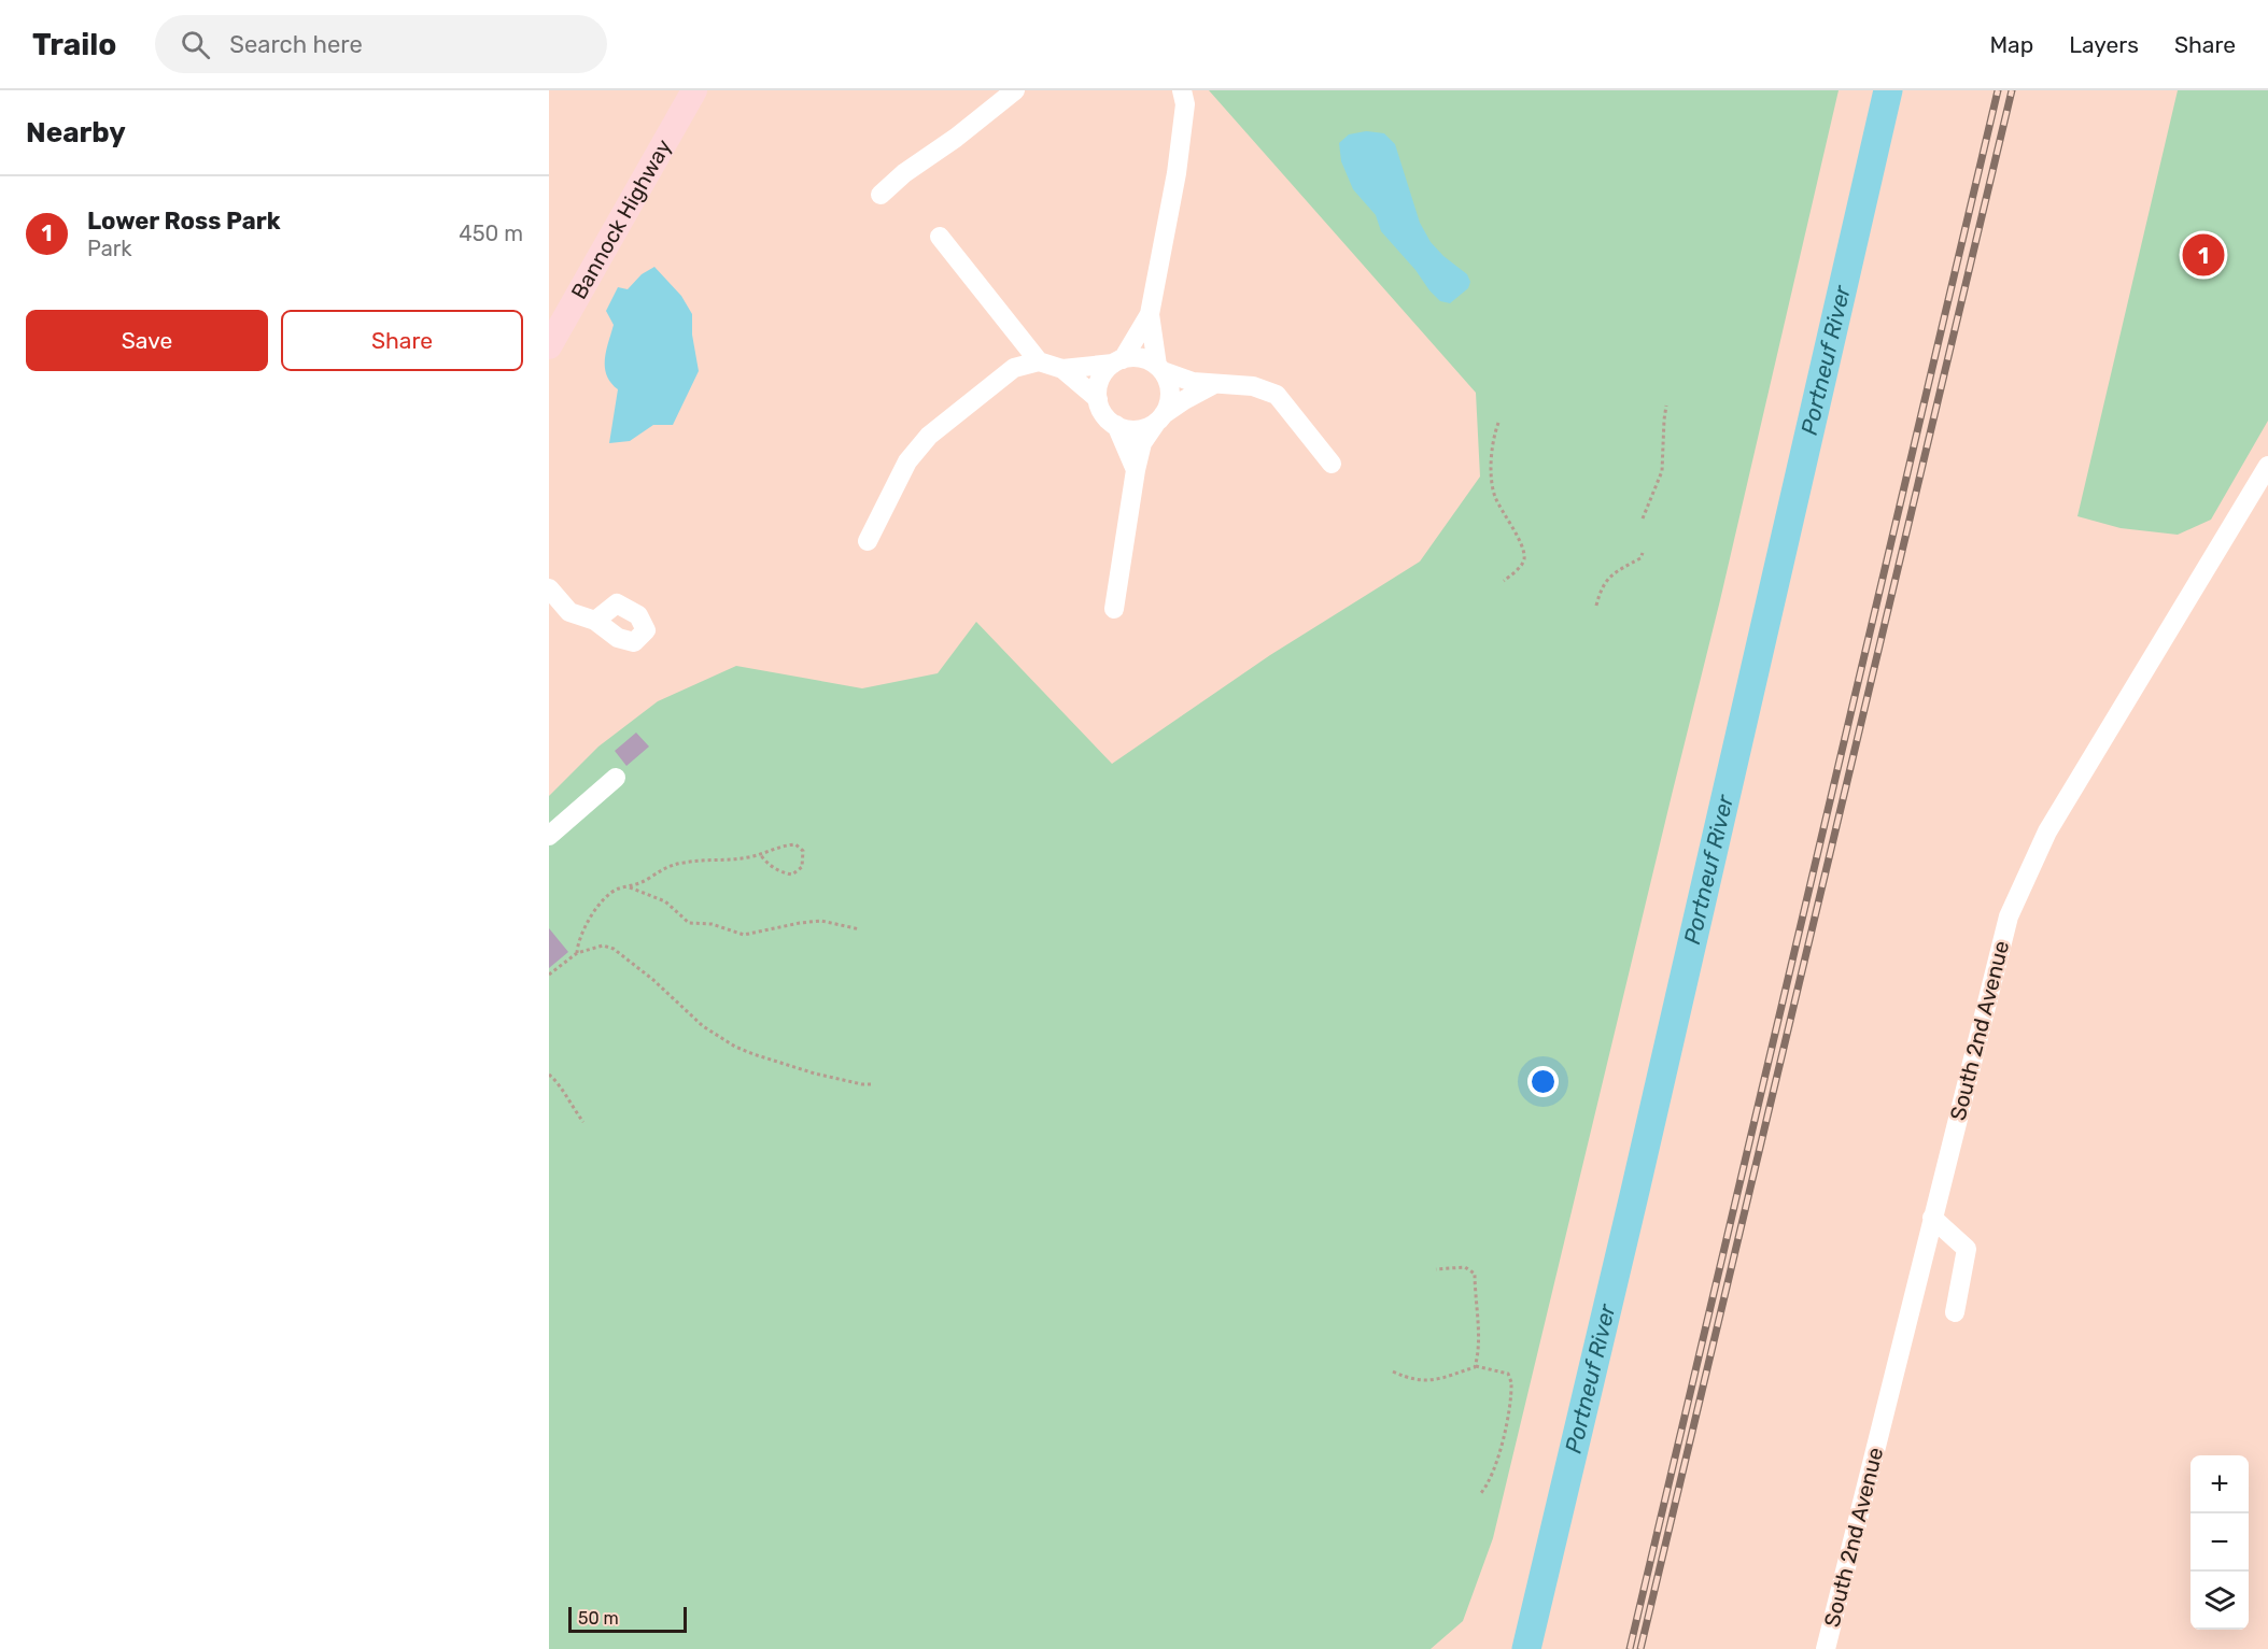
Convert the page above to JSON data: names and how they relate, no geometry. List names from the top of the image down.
{
  "streets": {
    "main road": ["Bannock Highway"],
    "street": ["South 2nd Avenue"]
  },
  "water": ["Portneuf River"],
  "scale_bar": "50 m",
  "page": {
    "header": "Trailo",
    "search": "Search here",
    "nav": ["Map", "Layers", "Share"],
    "heading": "Nearby",
    "list": [
      {
        "mark": "1",
        "name": "Lower Ross Park",
        "note": "Park",
        "value": "450 m"
      }
    ],
    "pins": "1",
    "buttons": ["Save", "Share"],
    "map_buttons": ["+", "−"],
    "scale": "50 m"
  }
}
